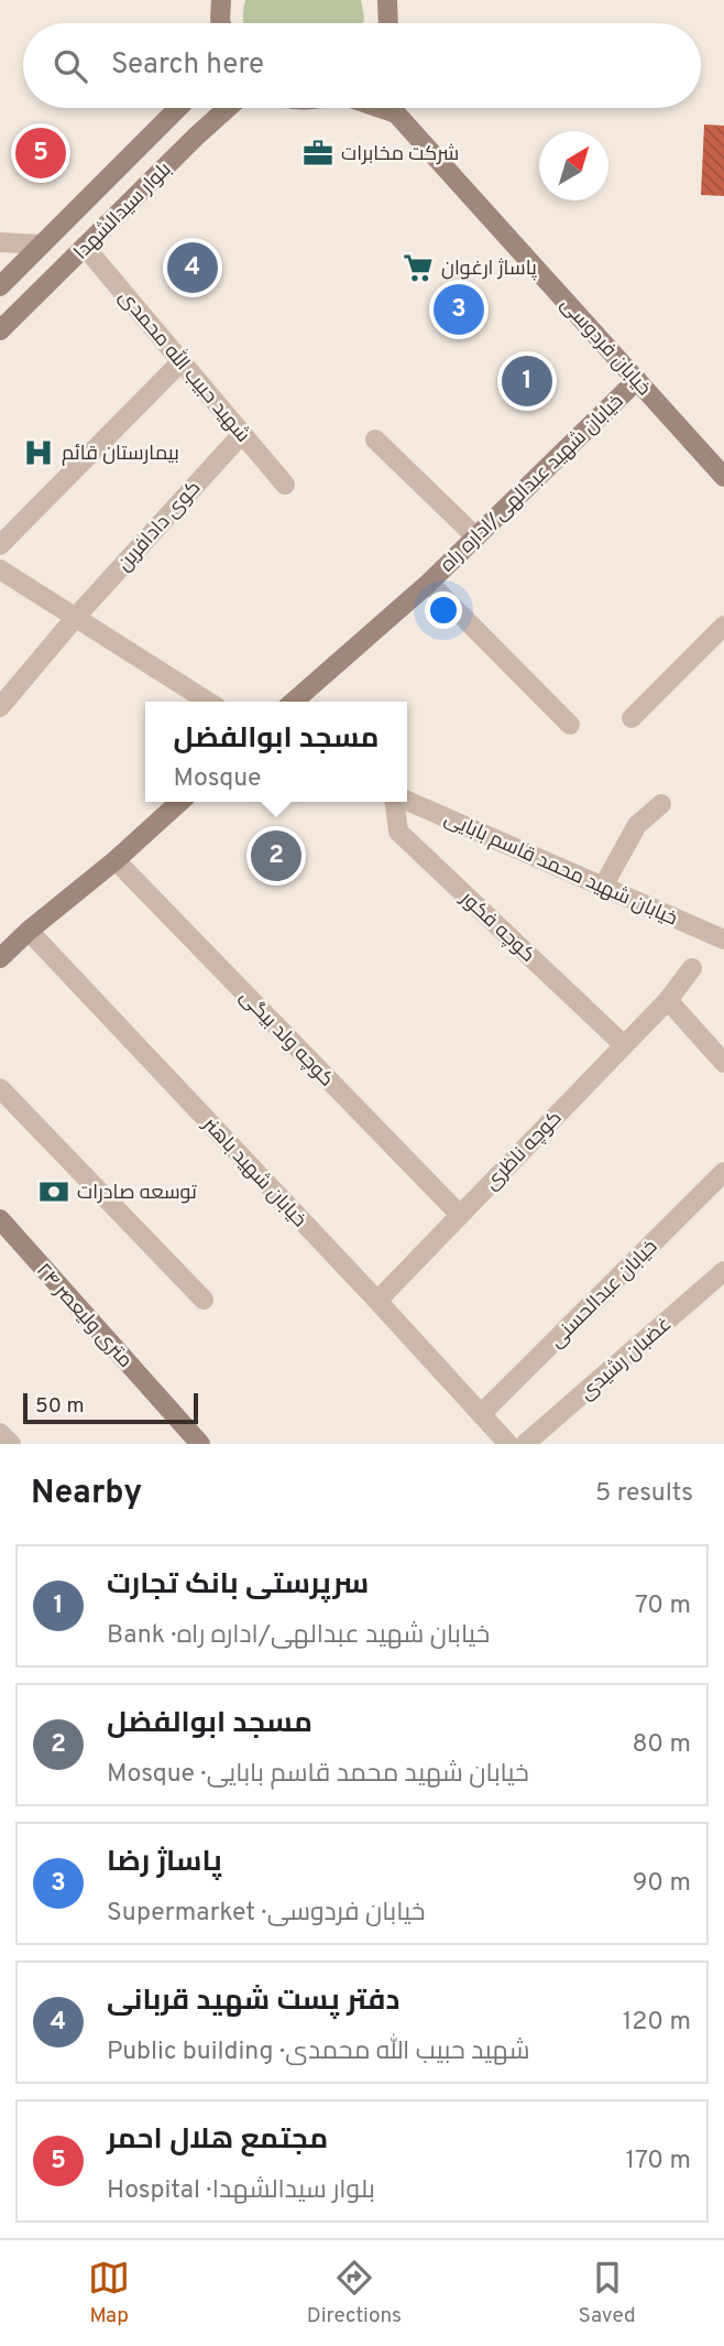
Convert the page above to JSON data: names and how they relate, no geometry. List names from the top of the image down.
{
  "streets": {
    "street": [
      "بلوار سیدالشهدا",
      "خیابان فردوسی",
      "شهید حبیب‌ الله محمدی",
      "خیابان شهید عبدالهی/اداره راه",
      "کوی دادافرین",
      "خیابان شهید محمد قاسم بابایی",
      "کوچه فکور",
      "کوچه ولد بیگی",
      "کوچه ناظری",
      "خیابان شهید باهنر",
      "خیابان عبدالحسنی",
      "۲۴ متری ولیعصر",
      "غضبان رشیدی"
    ]
  },
  "crossings": [
    ["بلوار سیدالشهدا", "شهید حبیب‌ الله محمدی"],
    ["خیابان فردوسی", "خیابان شهید عبدالهی/اداره راه"],
    ["شهید حبیب‌ الله محمدی", "کوی دادافرین"],
    ["کوچه فکور", "کوچه ناظری"],
    ["کوچه ولد بیگی", "کوچه ناظری"],
    ["کوچه ناظری", "خیابان شهید باهنر"],
    ["خیابان شهید باهنر", "خیابان عبدالحسنی"]
  ],
  "places": {
    "office": ["شرکت مخابرات"],
    "supermarket": ["پاساژ ارغوان"],
    "hospital": ["بیمارستان قائم"],
    "bank": ["توسعه صادرات"]
  },
  "scale_bar": "50 m",
  "north": "top right",
  "page": {
    "search": "Search here",
    "pins": [
      "5",
      "4",
      "3",
      "1",
      "2"
    ],
    "popup": ["مسجد ابوالفضل", "Mosque"],
    "scale": "50 m",
    "heading": ["Nearby", "5 results"],
    "list": [
      {
        "mark": "1",
        "name": "سرپرستی بانک تجارت",
        "note": "Bank · خیابان شهید عبدالهی/اداره راه",
        "value": "70 m"
      },
      {
        "mark": "2",
        "name": "مسجد ابوالفضل",
        "note": "Mosque · خیابان شهید محمد قاسم بابایی",
        "value": "80 m"
      },
      {
        "mark": "3",
        "name": "پاساژ رضا",
        "note": "Supermarket · خیابان فردوسی",
        "value": "90 m"
      },
      {
        "mark": "4",
        "name": "دفتر پست شهید قربانی",
        "note": "Public building · شهید حبیب‌ الله محمدی",
        "value": "120 m"
      },
      {
        "mark": "5",
        "name": "مجتمع هلال احمر",
        "note": "Hospital · بلوار سیدالشهدا",
        "value": "170 m"
      }
    ],
    "nav": ["Map", "Directions", "Saved"]
  }
}
